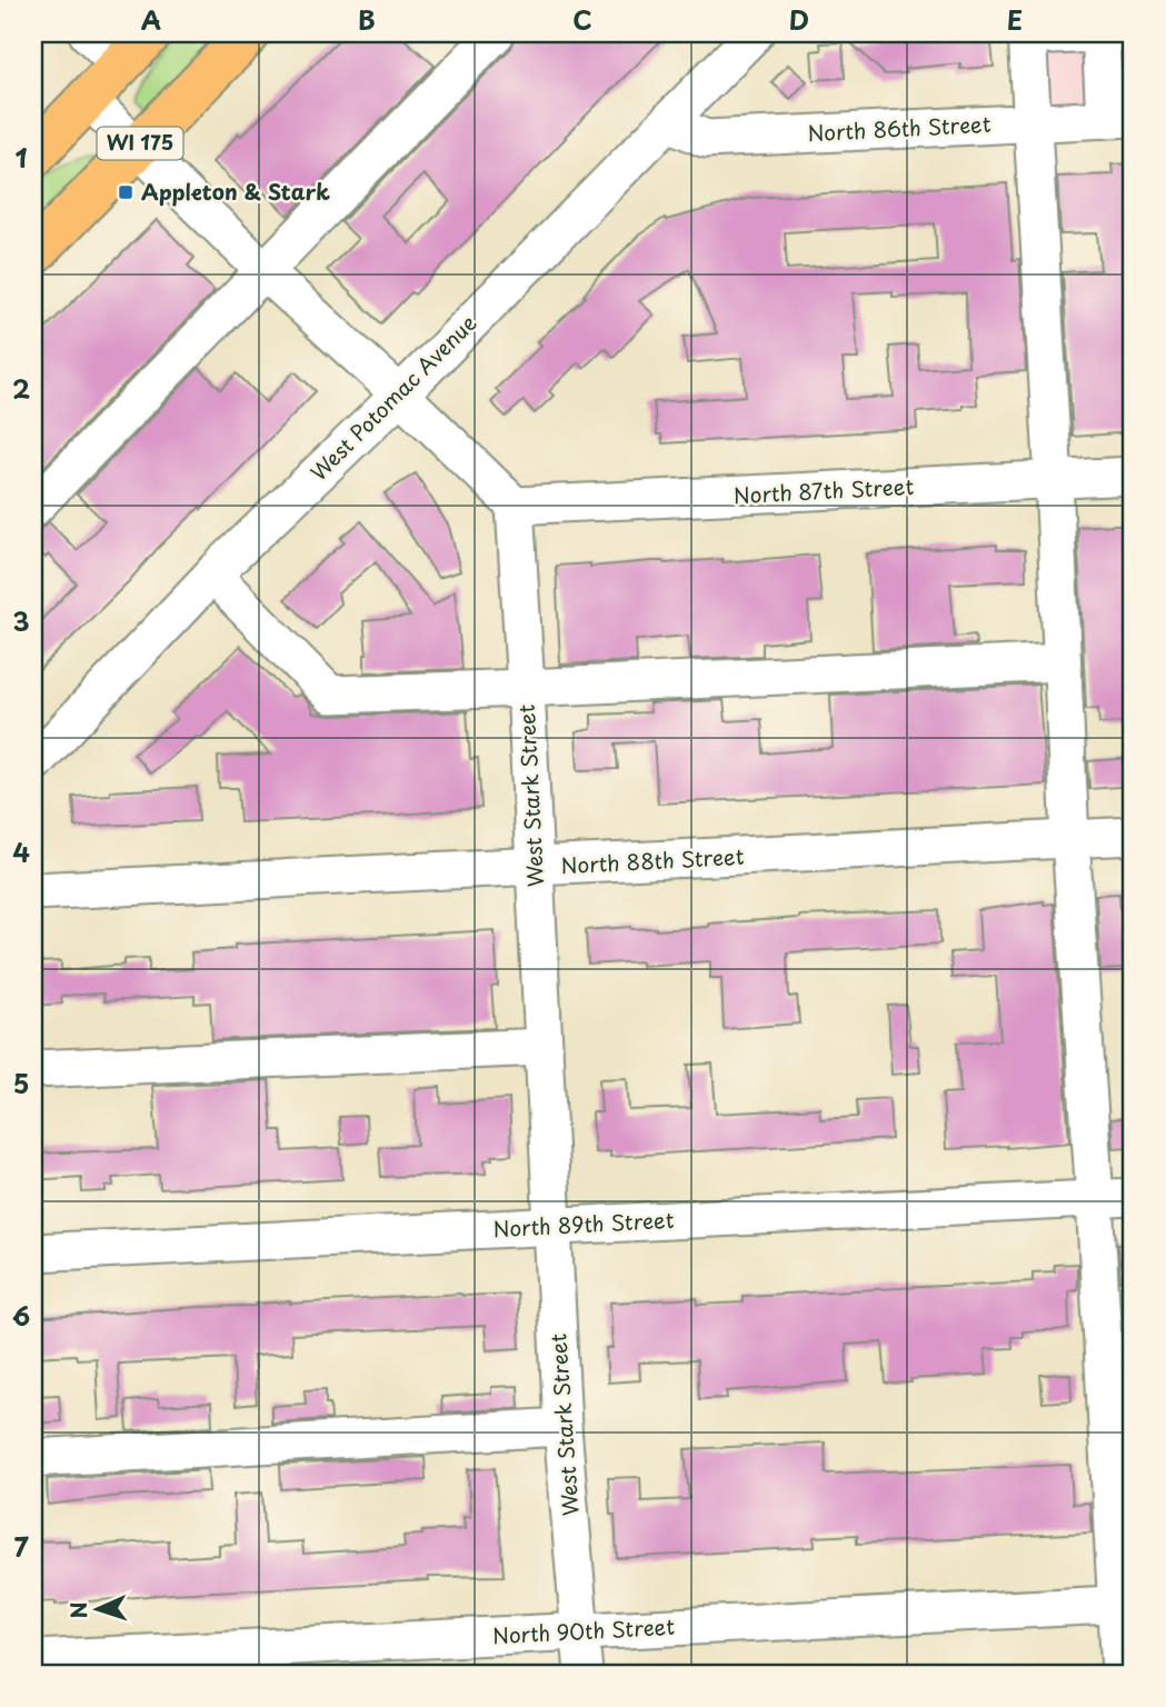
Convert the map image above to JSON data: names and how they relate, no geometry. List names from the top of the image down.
{
  "streets": {
    "main road": ["WI 175"],
    "street": [
      "North 86th Street",
      "West Potomac Avenue",
      "North 87th Street",
      "West Stark Street",
      "North 88th Street",
      "North 89th Street",
      "North 90th Street"
    ]
  },
  "crossings": [
    ["North 86th Street", "West Potomac Avenue"],
    ["North 87th Street", "West Stark Street"],
    ["West Stark Street", "North 88th Street"],
    ["West Stark Street", "North 89th Street"],
    ["West Stark Street", "North 90th Street"]
  ],
  "places": {
    "transit": ["Appleton & Stark"]
  },
  "north": "left",
  "grid": {
    "columns": [
      "A",
      "B",
      "C",
      "D",
      "E"
    ],
    "rows": [
      "1",
      "2",
      "3",
      "4",
      "5",
      "6",
      "7"
    ]
  }
}
